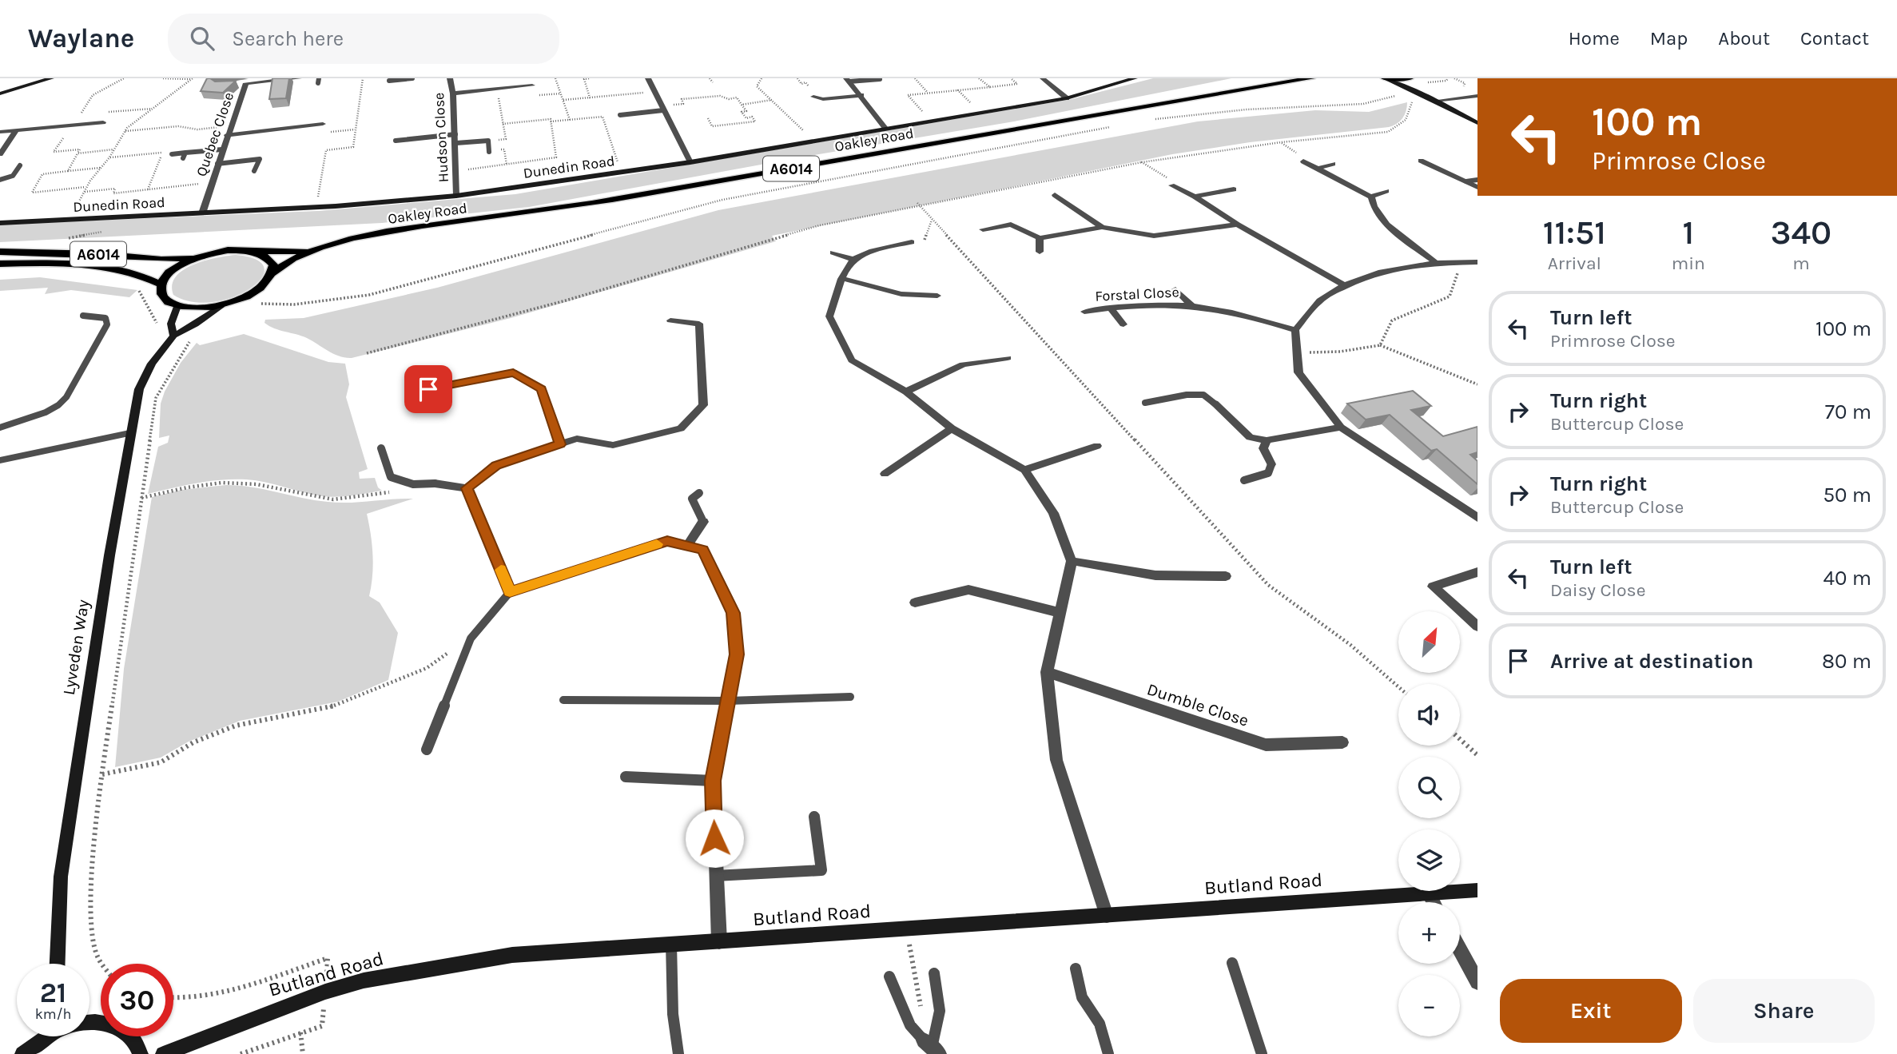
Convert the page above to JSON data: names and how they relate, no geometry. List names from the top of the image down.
{
  "streets": {
    "main road": ["Oakley Road", "A6014"],
    "street": [
      "Quebec Close",
      "Hudson Close",
      "Dunedin Road",
      "Forstal Close",
      "Lyveden Way",
      "Dumble Close",
      "Butland Road"
    ]
  },
  "crossings": [
    ["Quebec Close", "Dunedin Road"],
    ["Hudson Close", "Dunedin Road"],
    ["Oakley Road", "A6014"],
    ["Oakley Road", "Lyveden Way"]
  ],
  "north": "top right",
  "page": {
    "header": "Waylane",
    "search": "Search here",
    "nav": [
      "Home",
      "Map",
      "About",
      "Contact"
    ],
    "turn": ["100 m", "Primrose Close"],
    "eta": [
      "11:51",
      "Arrival",
      "1",
      "min",
      "340",
      "m"
    ],
    "list": [
      {
        "name": "Turn left",
        "note": "Primrose Close",
        "value": "100 m"
      },
      {
        "name": "Turn right",
        "note": "Buttercup Close",
        "value": "70 m"
      },
      {
        "name": "Turn right",
        "note": "Buttercup Close",
        "value": "50 m"
      },
      {
        "name": "Turn left",
        "note": "Daisy Close",
        "value": "40 m"
      },
      {
        "name": "Arrive at destination",
        "value": "80 m"
      }
    ],
    "map_buttons": ["+", "−"],
    "speed": "21 km/h",
    "limit": "30",
    "buttons": ["Exit", "Share"]
  }
}
